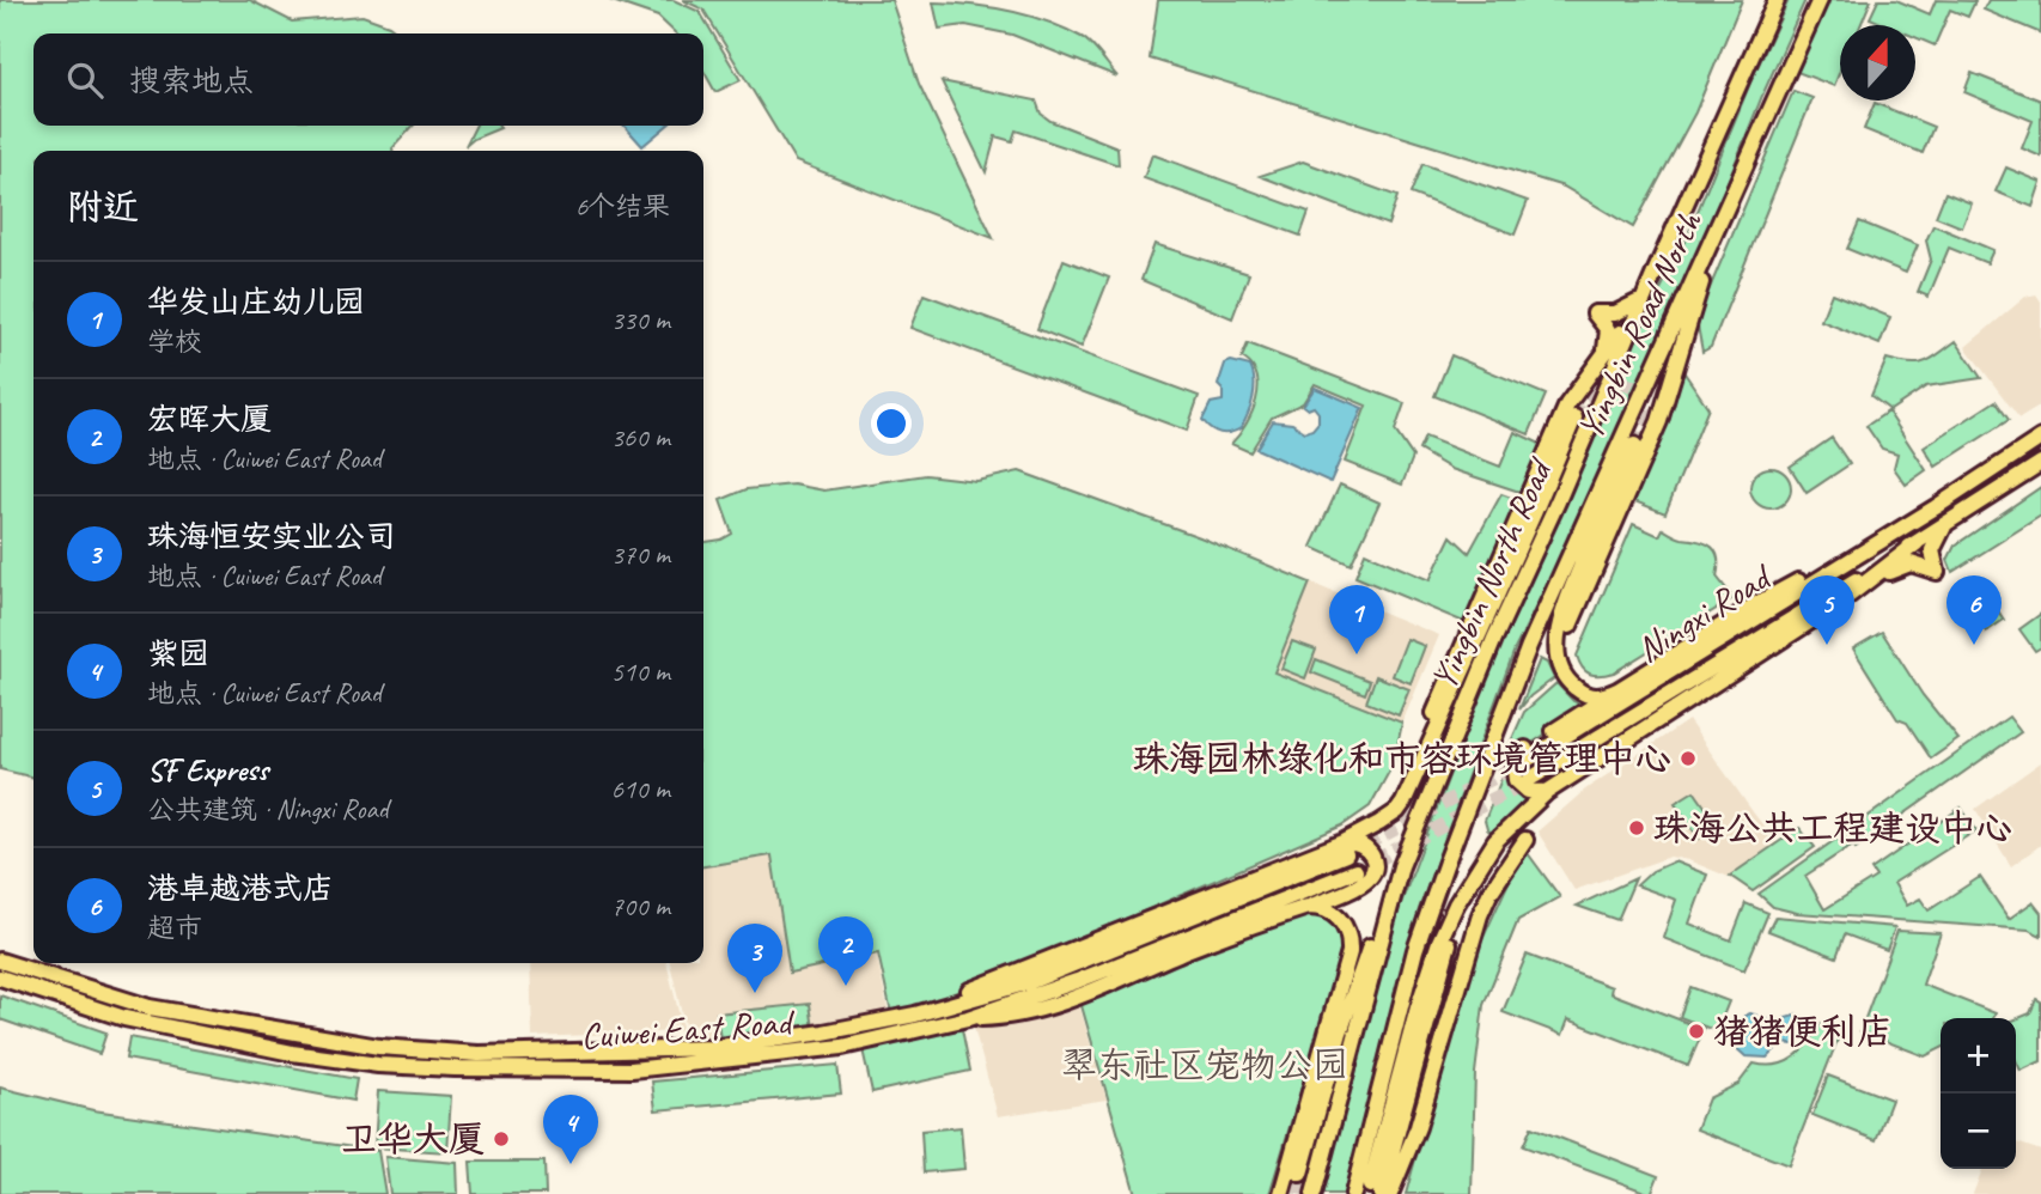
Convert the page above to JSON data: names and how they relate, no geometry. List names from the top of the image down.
{
  "streets": {
    "main road": [
      "Yingbin Road North",
      "Yingbin North Road",
      "Ningxi Road",
      "Cuiwei East Road"
    ]
  },
  "parks": ["翠东社区宠物公园"],
  "places": [
    "珠海园林绿化和市容环境管理中心",
    "珠海公共工程建设中心",
    "猪猪便利店",
    "卫华大厦"
  ],
  "north": "top",
  "page": {
    "search": "搜索地点",
    "heading": ["附近", "6个结果"],
    "list": [
      {
        "mark": "1",
        "name": "华发山庄幼儿园",
        "note": "学校",
        "value": "330 m"
      },
      {
        "mark": "2",
        "name": "宏晖大厦",
        "note": "地点 · Cuiwei East Road",
        "value": "360 m"
      },
      {
        "mark": "3",
        "name": "珠海恒安实业公司",
        "note": "地点 · Cuiwei East Road",
        "value": "370 m"
      },
      {
        "mark": "4",
        "name": "紫园",
        "note": "地点 · Cuiwei East Road",
        "value": "510 m"
      },
      {
        "mark": "5",
        "name": "SF Express",
        "note": "公共建筑 · Ningxi Road",
        "value": "610 m"
      },
      {
        "mark": "6",
        "name": "港卓越港式店",
        "note": "超市",
        "value": "700 m"
      }
    ],
    "pins": [
      "5",
      "6",
      "1",
      "2",
      "3",
      "4"
    ],
    "map_buttons": ["+", "−"]
  }
}
